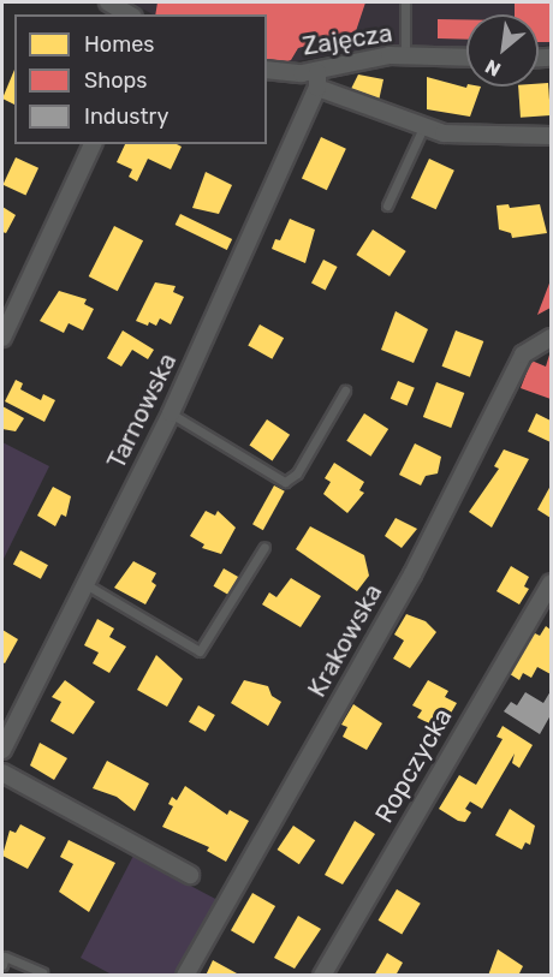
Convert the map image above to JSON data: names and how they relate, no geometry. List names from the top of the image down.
{
  "streets": {
    "street": [
      "Zajęcza",
      "Tarnowska",
      "Krakowska",
      "Ropczycka"
    ]
  },
  "crossings": [
    ["Zajęcza", "Tarnowska"]
  ],
  "legend": ["Homes", "Shops", "Industry"],
  "north": "bottom left"
}
